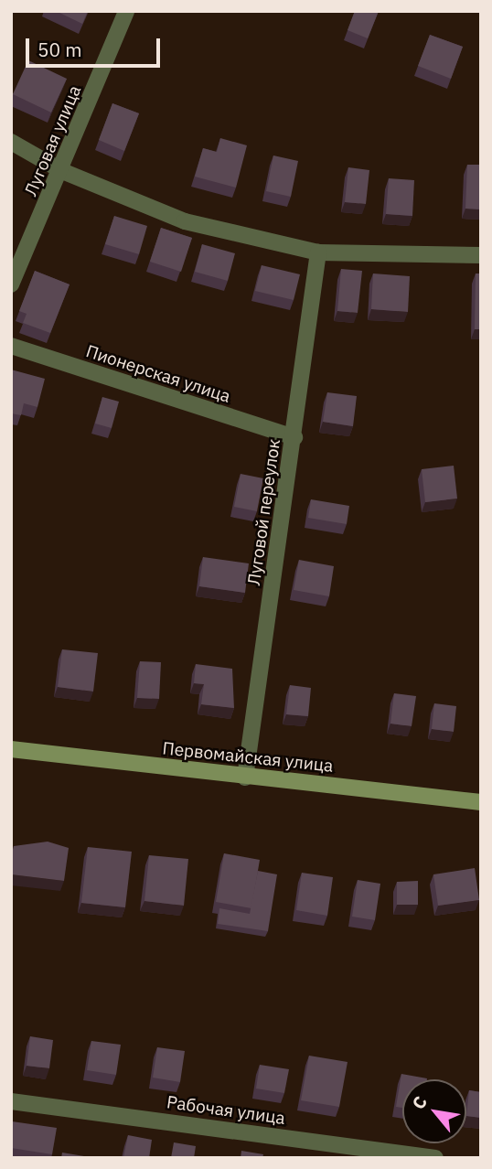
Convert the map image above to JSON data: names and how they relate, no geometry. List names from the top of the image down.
{
  "streets": {
    "main road": ["Первомайская улица"],
    "street": [
      "Луговая улица",
      "Пионерская улица",
      "Луговой переулок",
      "Рабочая улица"
    ]
  },
  "crossings": [
    ["Пионерская улица", "Луговой переулок"],
    ["Луговой переулок", "Первомайская улица"]
  ],
  "scale_bar": "50 m",
  "north": "top left"
}
